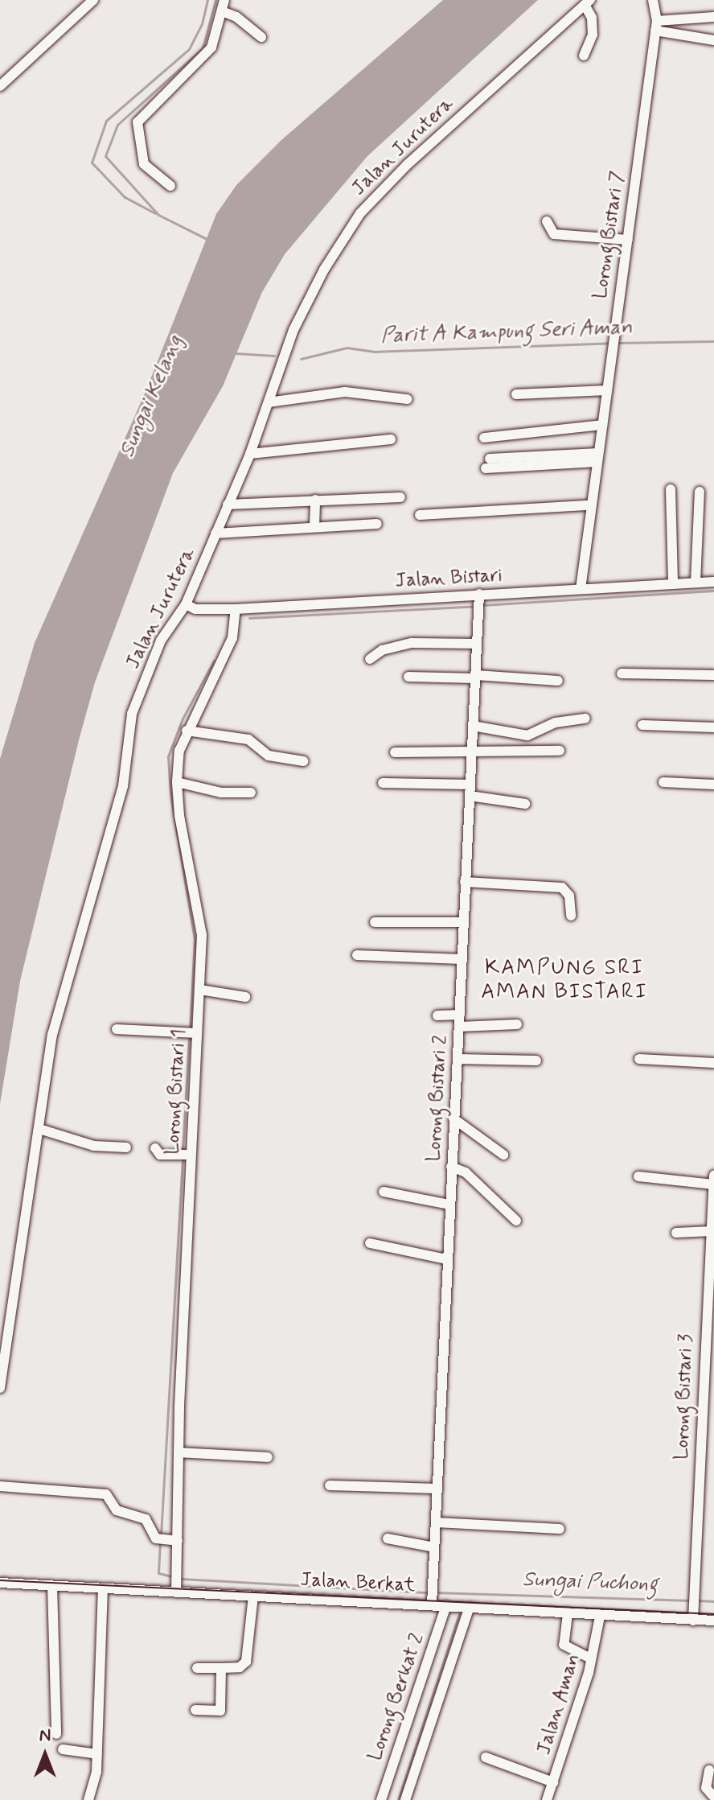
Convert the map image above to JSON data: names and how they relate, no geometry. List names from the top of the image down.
{
  "streets": {
    "street": [
      "Jalan Jurutera",
      "Lorong Bistari 7",
      "Jalan Bistari",
      "Lorong Bistari 1",
      "Lorong Bistari 2",
      "Lorong Bistari 3",
      "Jalan Berkat",
      "Lorong Berkat 2",
      "Jalan Aman"
    ]
  },
  "crossings": [
    ["Jalan Jurutera", "Jalan Bistari"],
    ["Lorong Bistari 7", "Jalan Bistari"],
    ["Jalan Bistari", "Lorong Bistari 1"],
    ["Jalan Bistari", "Lorong Bistari 2"],
    ["Lorong Bistari 1", "Jalan Berkat"],
    ["Lorong Bistari 2", "Jalan Berkat"],
    ["Lorong Bistari 3", "Jalan Berkat"],
    ["Jalan Berkat", "Lorong Berkat 2"],
    ["Jalan Berkat", "Jalan Aman"]
  ],
  "districts": ["KAMPUNG SRI AMAN BISTARI"],
  "water": ["Parit A Kampung Seri Aman", "Sungai Kelang", "Sungai Puchong"],
  "north": "top"
}
